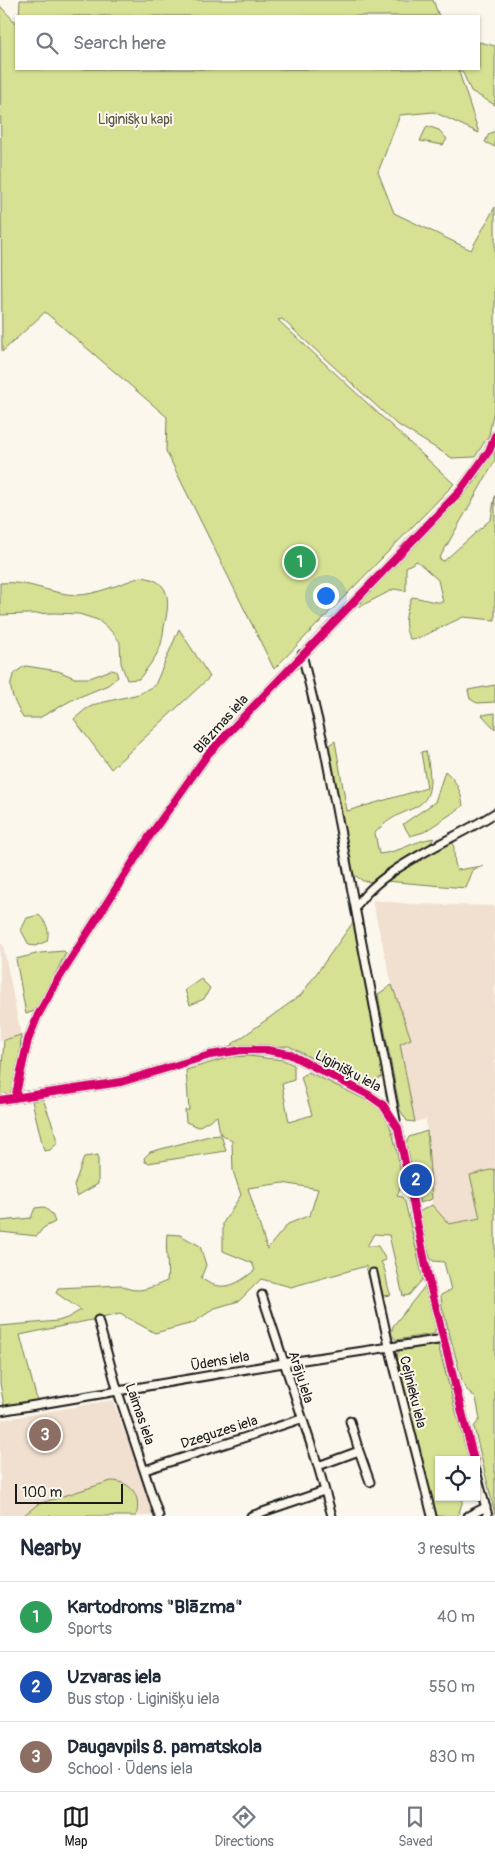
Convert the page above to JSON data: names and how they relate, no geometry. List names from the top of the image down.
{
  "streets": {
    "street": [
      "Blāzmas iela",
      "Liginišķu iela",
      "Ūdens iela",
      "Arāju iela",
      "Ceļinieku iela",
      "Laimas iela",
      "Dzeguzes iela"
    ]
  },
  "crossings": [
    ["Blāzmas iela", "Liginišķu iela"],
    ["Liginišķu iela", "Ūdens iela"],
    ["Ūdens iela", "Arāju iela"],
    ["Ūdens iela", "Ceļinieku iela"],
    ["Ūdens iela", "Laimas iela"],
    ["Arāju iela", "Dzeguzes iela"],
    ["Laimas iela", "Dzeguzes iela"]
  ],
  "parks": ["Liginišķu kapi"],
  "scale_bar": "100 m",
  "page": {
    "search": "Search here",
    "pins": ["1", "2", "3"],
    "scale": "100 m",
    "heading": ["Nearby", "3 results"],
    "list": [
      {
        "mark": "1",
        "name": "Kartodroms \"Blāzma\"",
        "note": "Sports",
        "value": "40 m"
      },
      {
        "mark": "2",
        "name": "Uzvaras iela",
        "note": "Bus stop · Liginišķu iela",
        "value": "550 m"
      },
      {
        "mark": "3",
        "name": "Daugavpils 8. pamatskola",
        "note": "School · Ūdens iela",
        "value": "830 m"
      }
    ],
    "nav": ["Map", "Directions", "Saved"]
  }
}
